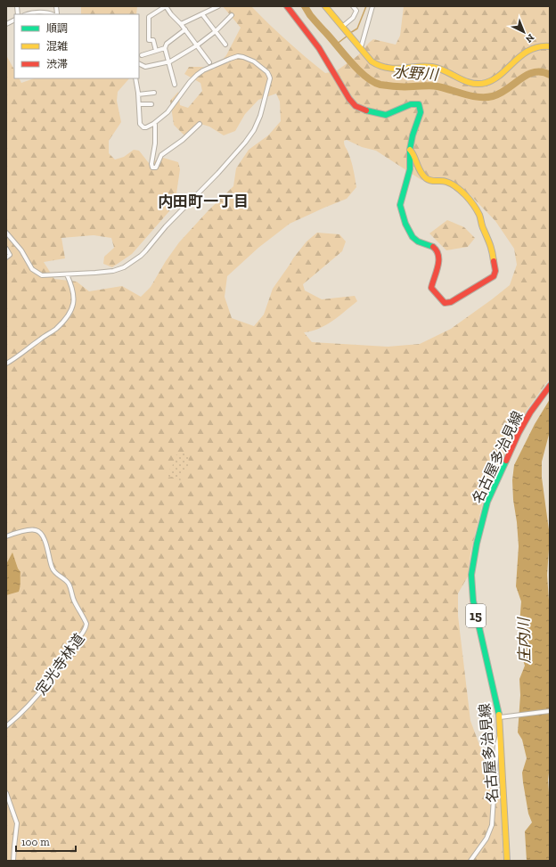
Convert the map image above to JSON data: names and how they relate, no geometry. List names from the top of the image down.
{
  "streets": {
    "main road": ["名古屋多治見線", "15"],
    "street": ["定光寺林道"]
  },
  "districts": ["内田町一丁目"],
  "water": ["水野川", "庄内川"],
  "legend": ["順調", "混雑", "渋滞"],
  "scale_bar": "100 m",
  "north": "bottom right"
}
